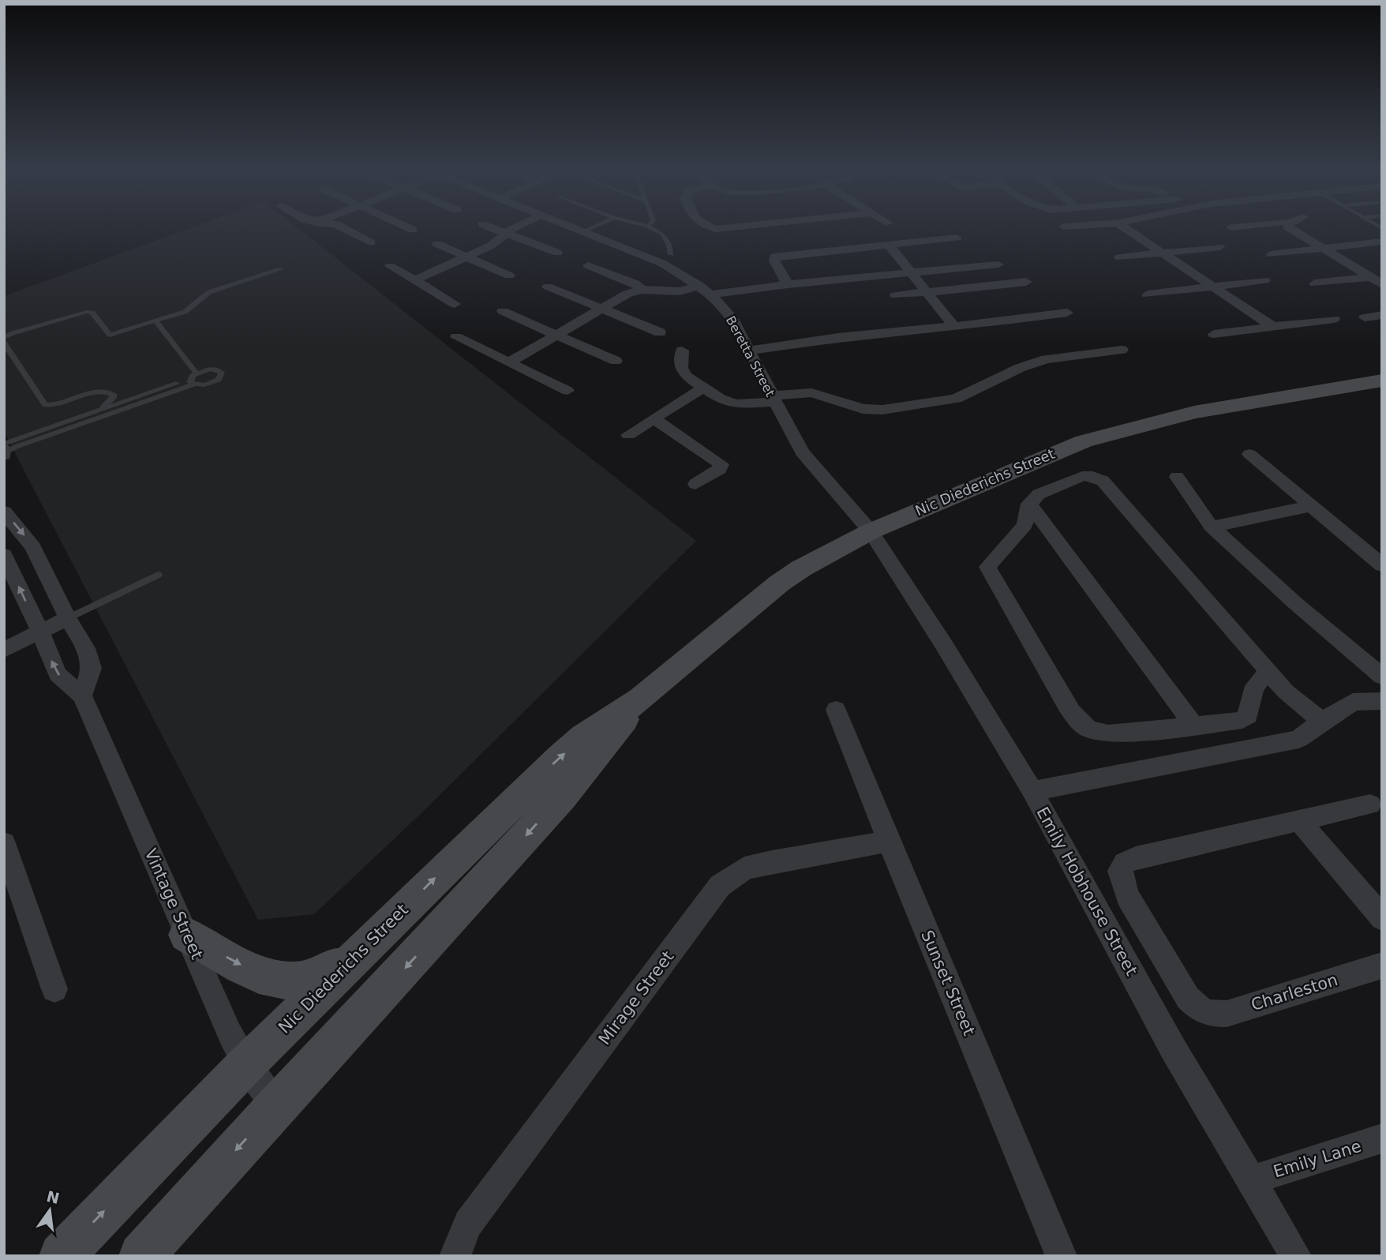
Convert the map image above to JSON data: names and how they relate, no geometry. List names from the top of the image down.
{
  "streets": {
    "street": [
      "Beretta Street",
      "Nic Diederichs Street",
      "Emily Hobhouse Street",
      "Vintage Street",
      "Sunset Street",
      "Charleston",
      "Mirage Street",
      "Emily Lane"
    ]
  },
  "crossings": [
    ["Beretta Street", "Nic Diederichs Street"],
    ["Beretta Street", "Emily Hobhouse Street"],
    ["Nic Diederichs Street", "Emily Hobhouse Street"],
    ["Nic Diederichs Street", "Vintage Street"],
    ["Emily Hobhouse Street", "Emily Lane"],
    ["Sunset Street", "Mirage Street"]
  ],
  "north": "top"
}
